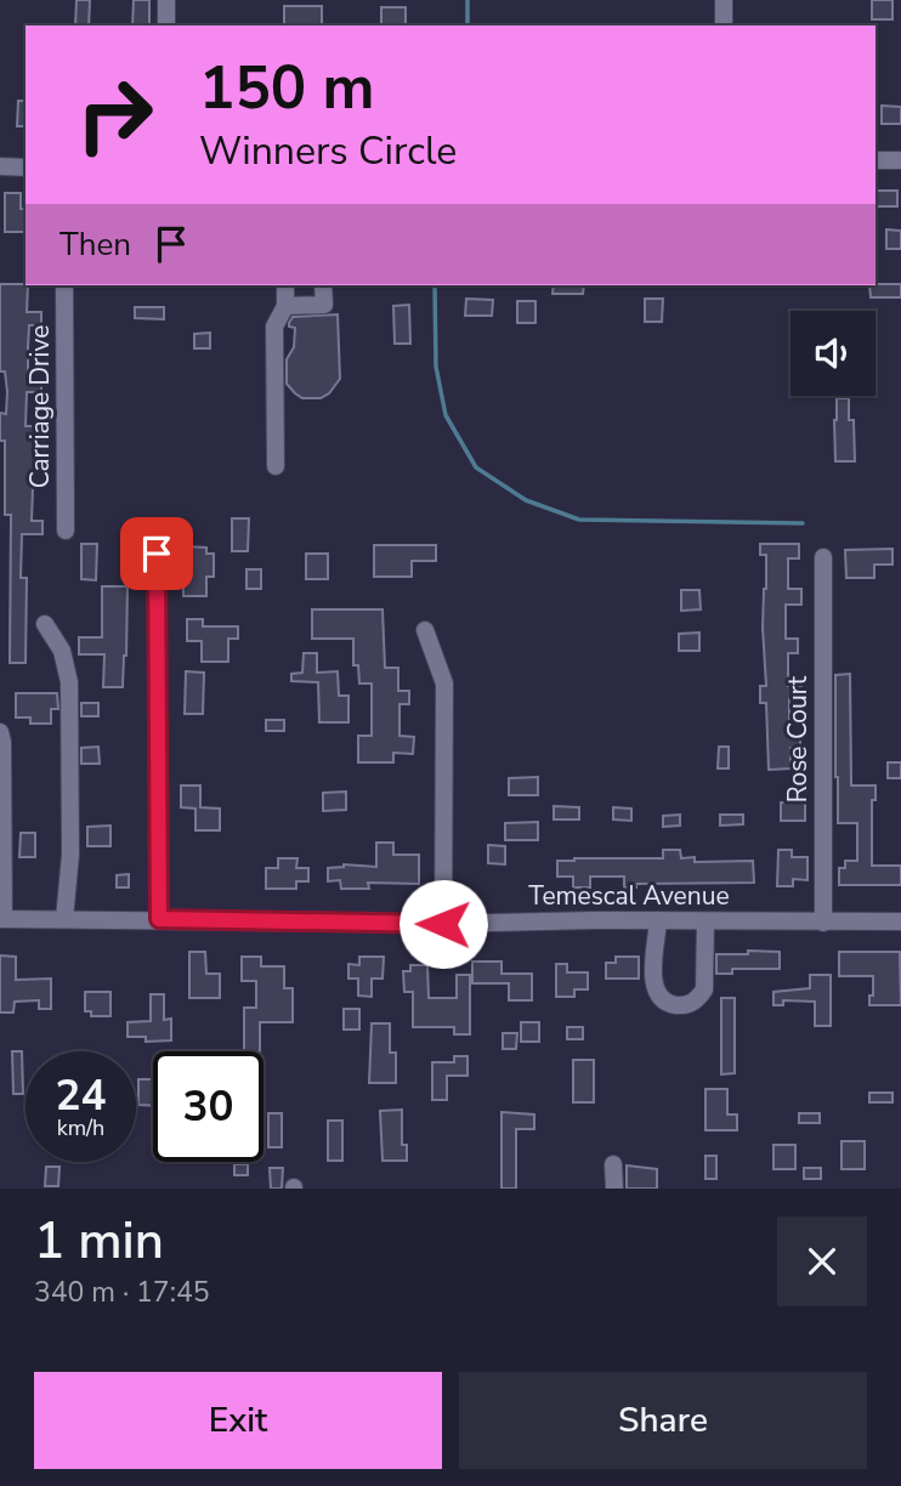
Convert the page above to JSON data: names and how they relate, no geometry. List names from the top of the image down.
{
  "streets": {
    "street": ["Carriage Drive", "Rose Court", "Temescal Avenue"]
  },
  "crossings": [
    ["Rose Court", "Temescal Avenue"]
  ],
  "page": {
    "turn": ["150 m", "Winners Circle"],
    "then": "Then",
    "speed": "24 km/h",
    "limit": "30",
    "heading": ["1 min", "340 m · 17:45"],
    "buttons": ["Exit", "Share"]
  }
}
